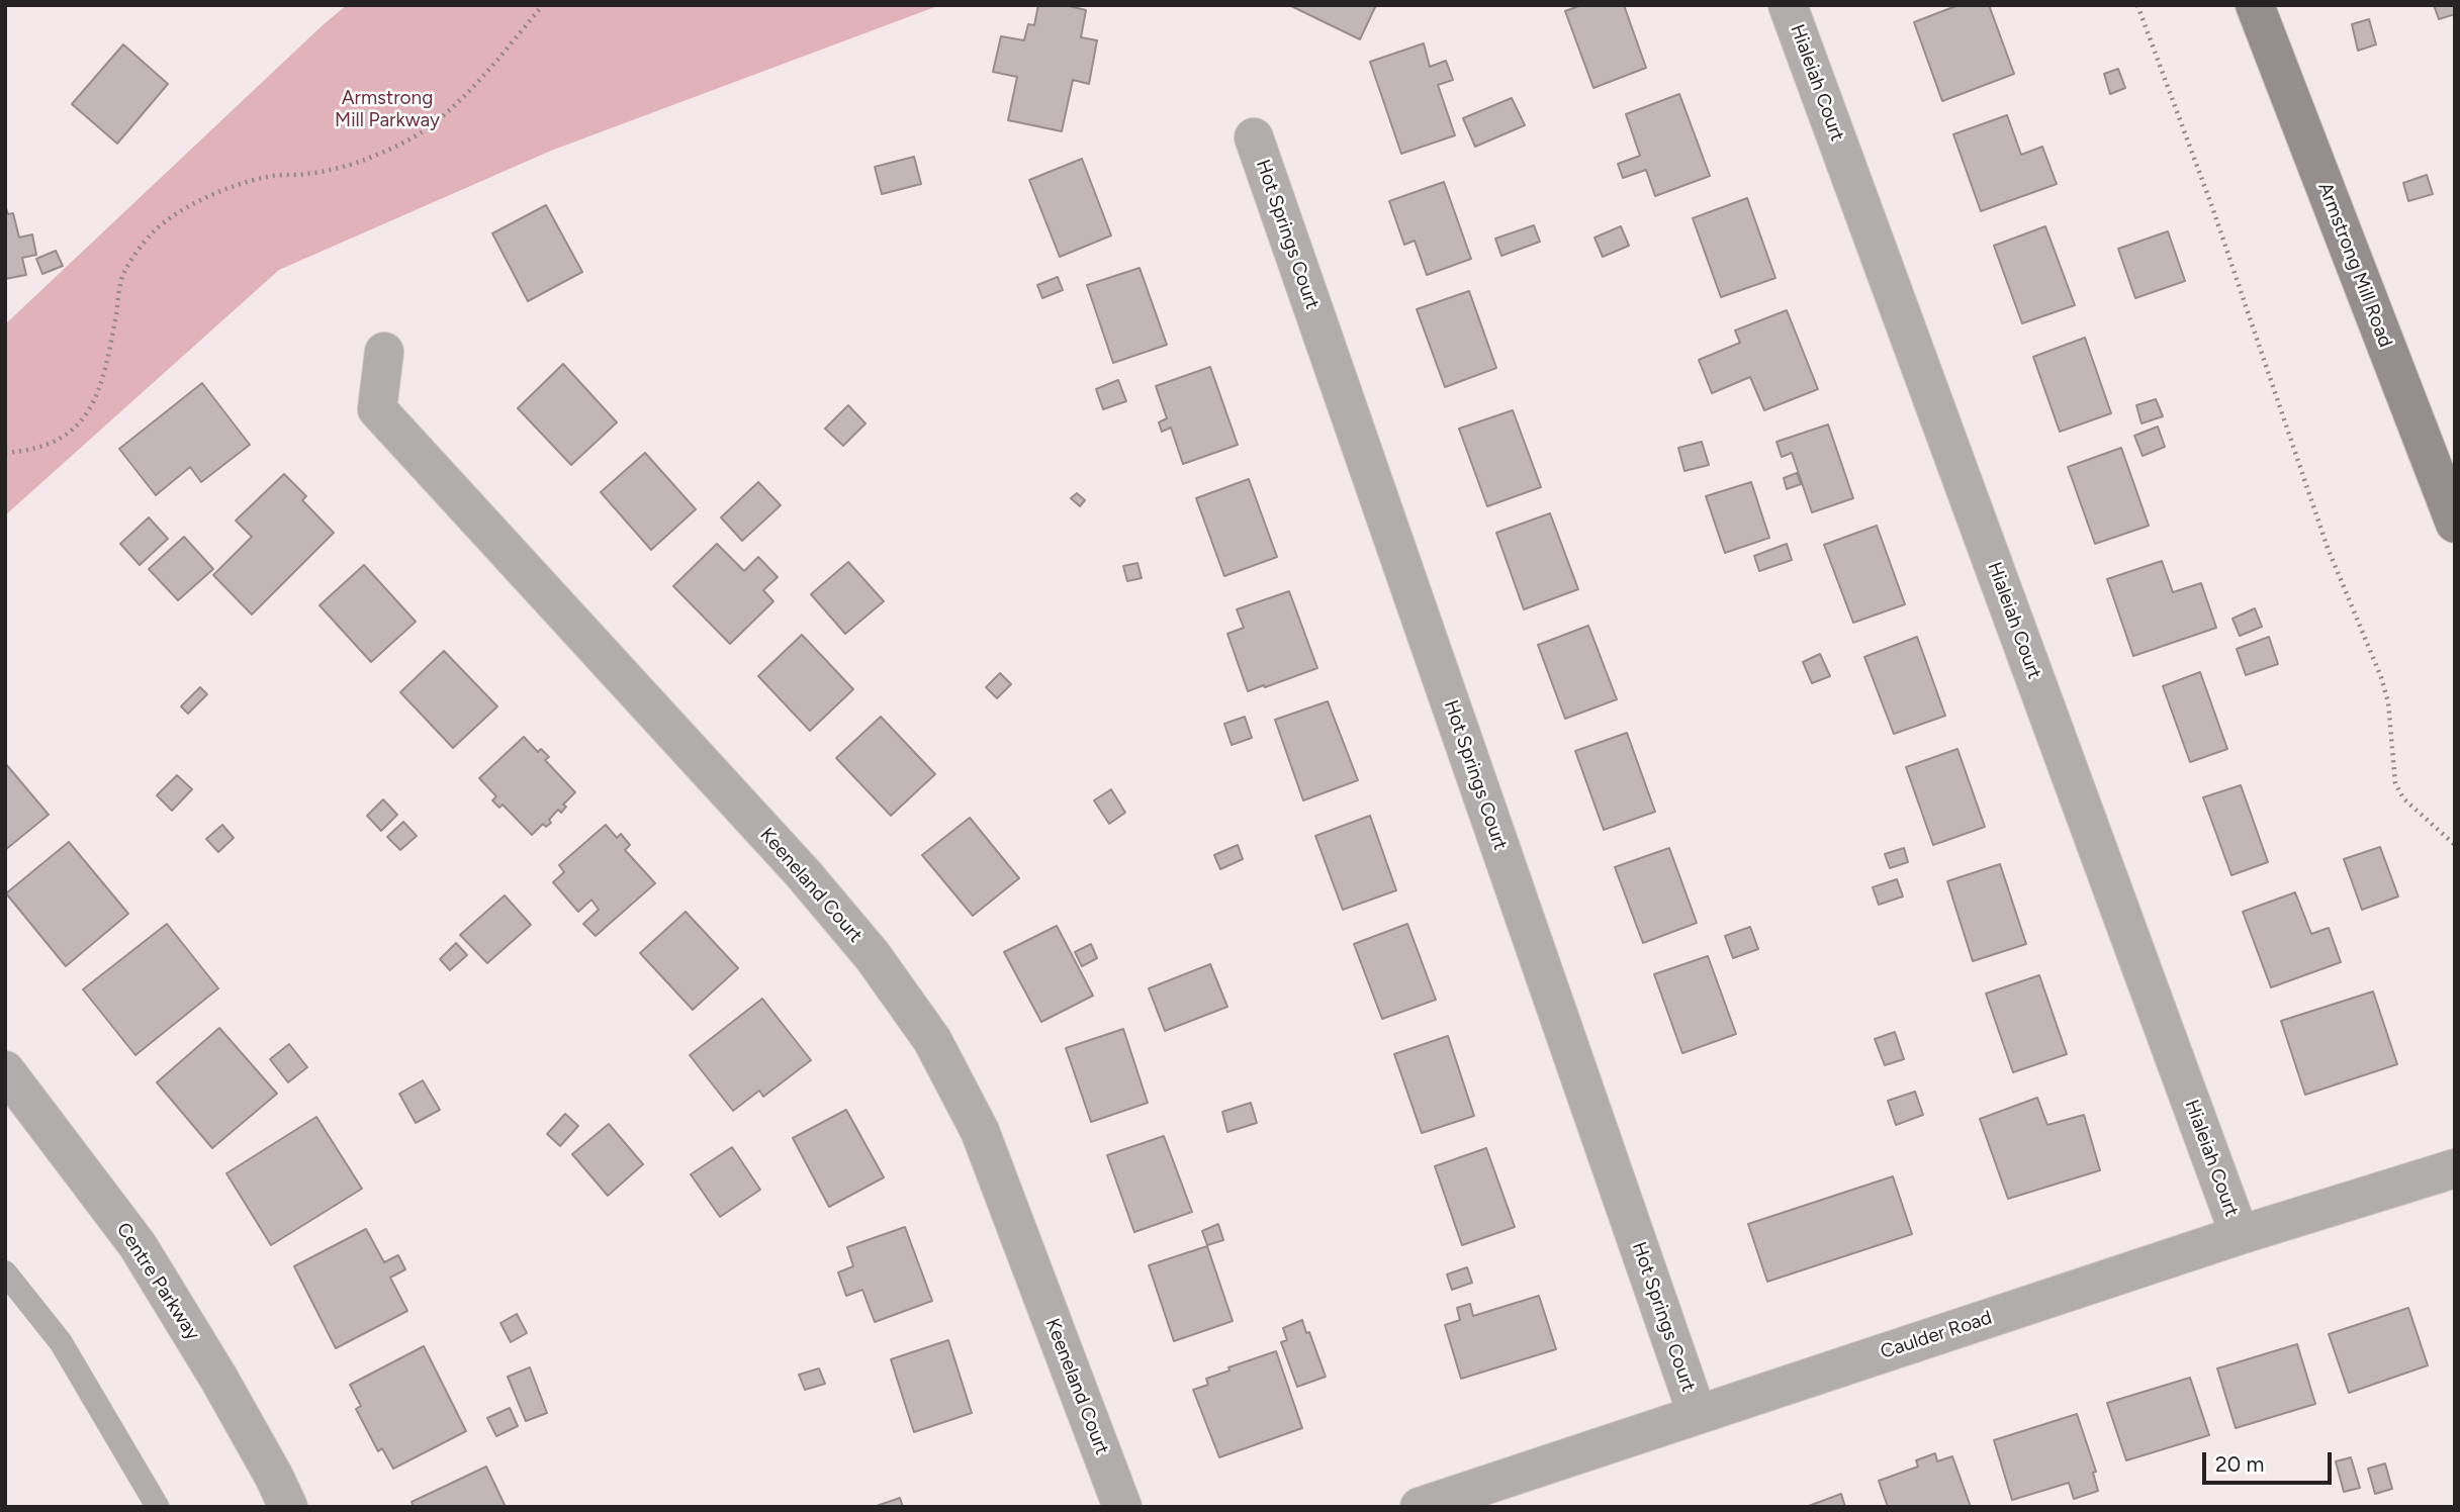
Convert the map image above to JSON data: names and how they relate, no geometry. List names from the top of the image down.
{
  "streets": {
    "main road": ["Armstrong Mill Road"],
    "street": [
      "Hialeiah Court",
      "Hot Springs Court",
      "Keeneland Court",
      "Centre Parkway",
      "Caulder Road"
    ]
  },
  "crossings": [
    ["Hialeiah Court", "Caulder Road"],
    ["Hot Springs Court", "Caulder Road"]
  ],
  "parks": ["Armstrong Mill Parkway"],
  "scale_bar": "20 m"
}
